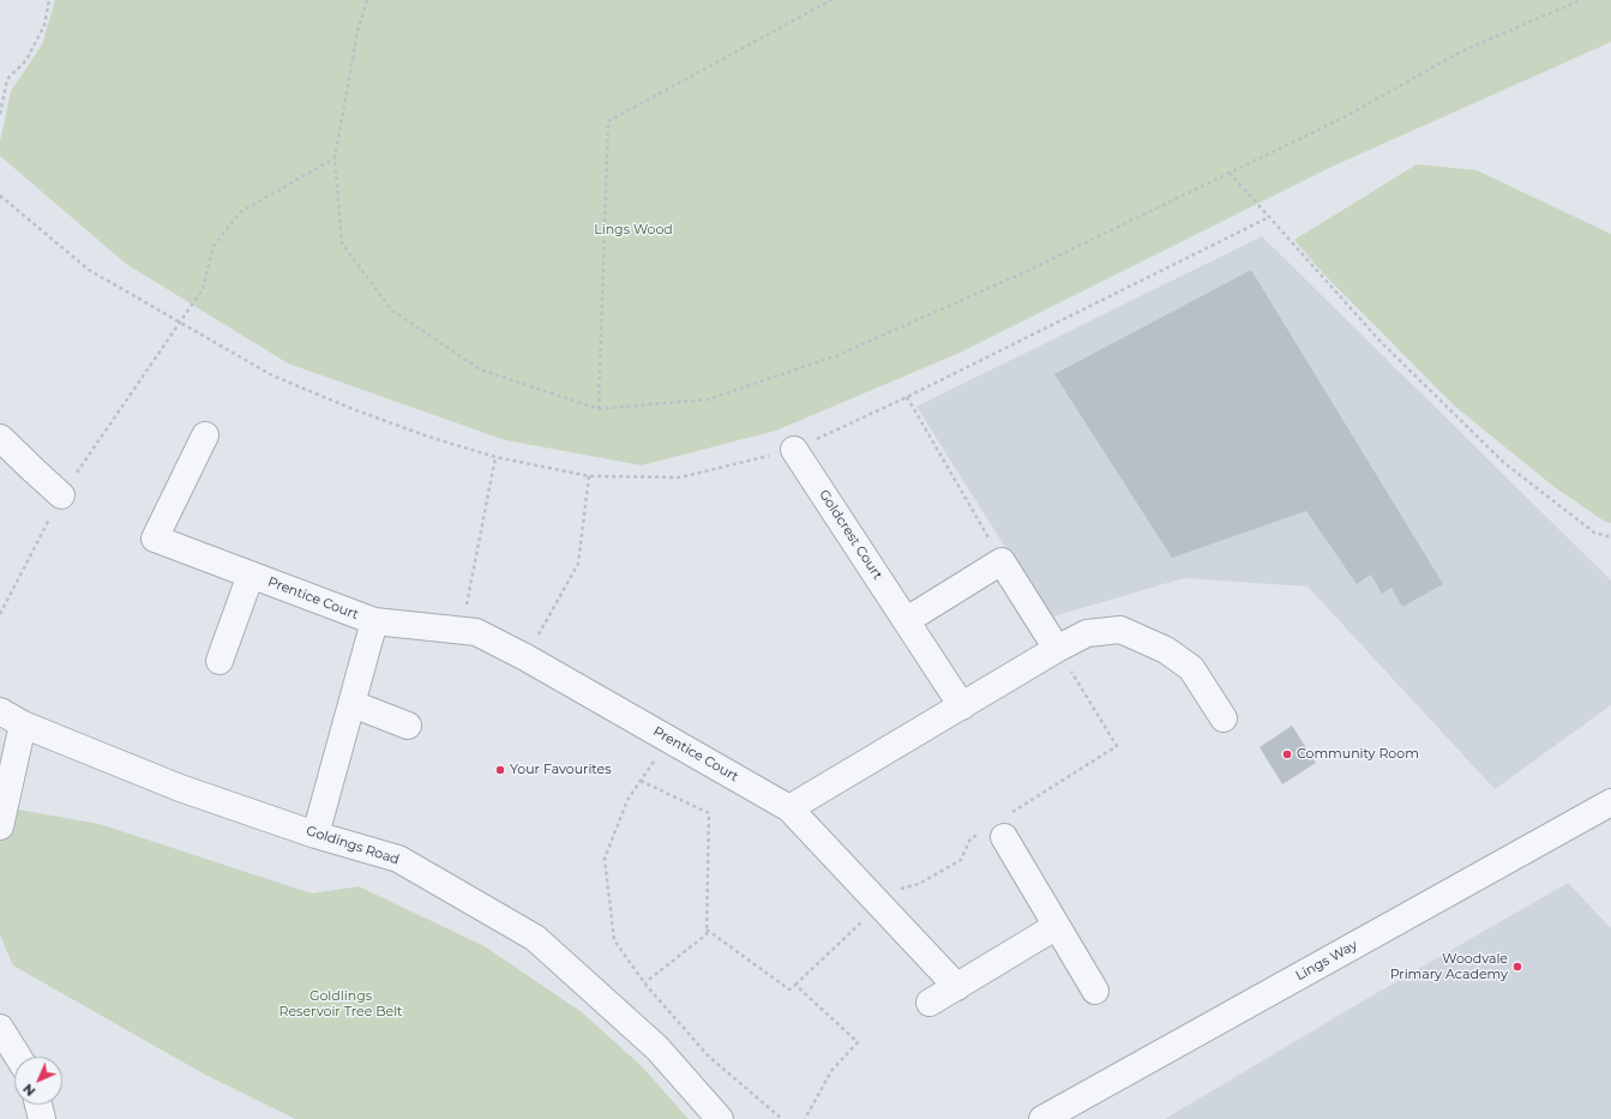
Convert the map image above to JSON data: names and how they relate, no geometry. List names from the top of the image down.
{
  "streets": {
    "street": [
      "Goldcrest Court",
      "Prentice Court",
      "Goldings Road",
      "Lings Way"
    ]
  },
  "crossings": [
    ["Prentice Court", "Goldings Road"]
  ],
  "parks": ["Lings Wood", "Goldlings Reservoir Tree Belt"],
  "places": ["Community Room", "Your Favourites", "Woodvale Primary Academy"],
  "north": "bottom left"
}
